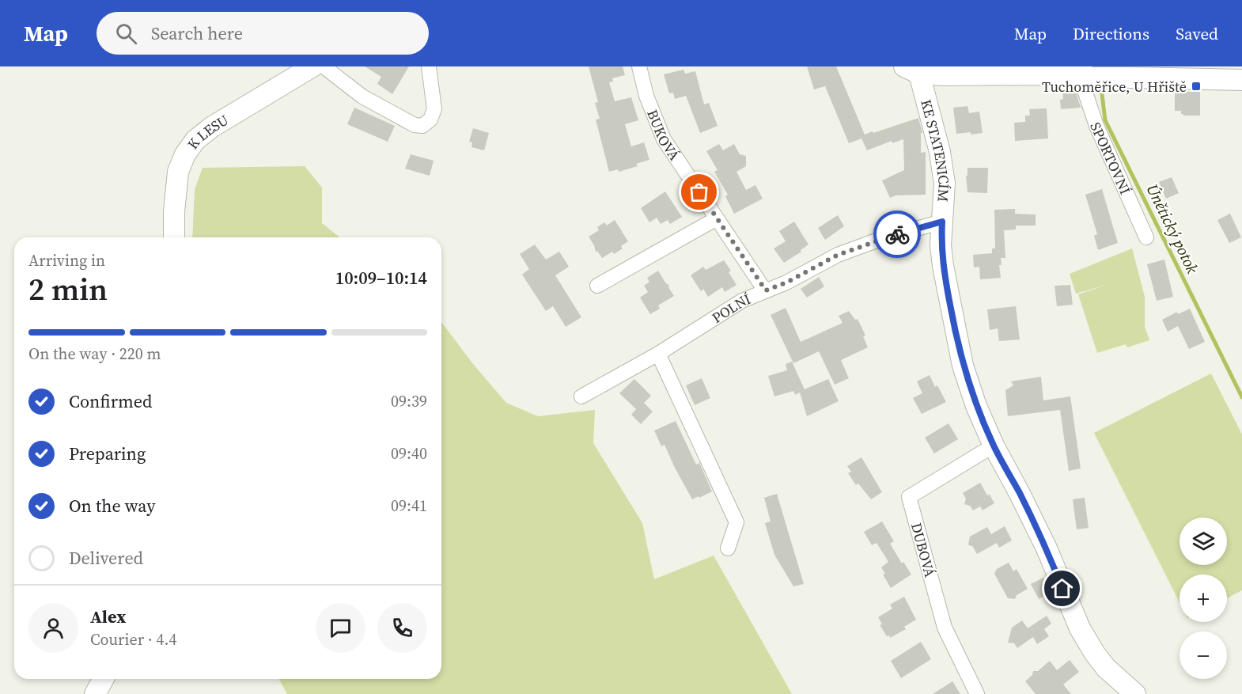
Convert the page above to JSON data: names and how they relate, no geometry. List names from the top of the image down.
{
  "streets": {
    "street": [
      "K LESU",
      "BUKOVÁ",
      "KE STATENICÍM",
      "SPORTOVNÍ",
      "POLNÍ",
      "DUBOVÁ"
    ]
  },
  "crossings": [
    ["BUKOVÁ", "POLNÍ"],
    ["KE STATENICÍM", "POLNÍ"],
    ["KE STATENICÍM", "DUBOVÁ"]
  ],
  "water": ["Únětický potok"],
  "places": {
    "transit": ["Tuchoměřice, U Hřiště"]
  },
  "page": {
    "header": "Map",
    "search": "Search here",
    "nav": ["Map", "Directions", "Saved"],
    "heading": ["2 min", "Arriving in", "10:09–10:14"],
    "panel": ["Alex", "Courier · 4.4"],
    "bar": "On the way · 220 m",
    "list": [
      ["Confirmed", "09:39"],
      ["Preparing", "09:40"],
      ["On the way", "09:41"],
      "Delivered"
    ],
    "map_buttons": ["+", "−"]
  }
}
